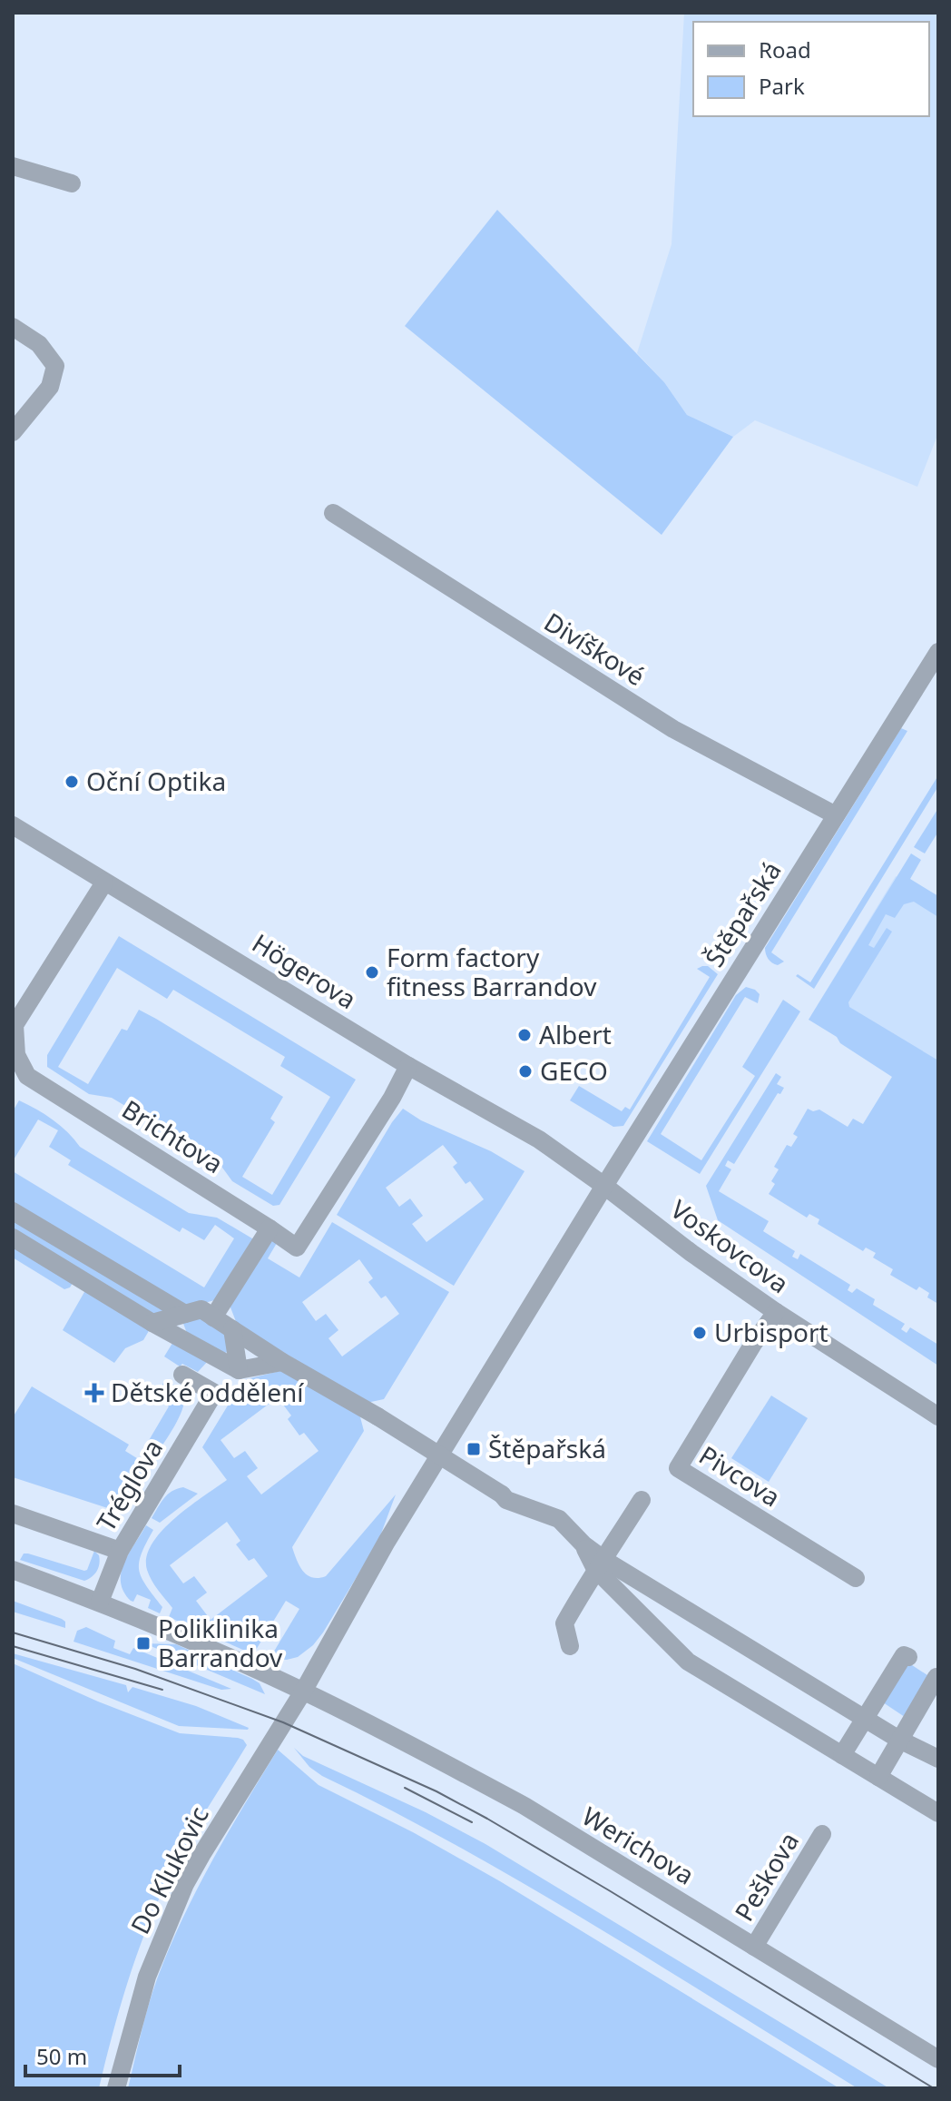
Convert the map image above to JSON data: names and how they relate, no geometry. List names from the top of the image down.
{
  "streets": {
    "street": [
      "Divíškové",
      "Štěpařská",
      "Högerova",
      "Brichtova",
      "Voskovcova",
      "Pivcova",
      "Tréglova",
      "Werichova",
      "Do Klukovic",
      "Peškova"
    ]
  },
  "crossings": [
    ["Divíškové", "Štěpařská"],
    ["Štěpařská", "Högerova"],
    ["Štěpařská", "Voskovcova"],
    ["Štěpařská", "Werichova"],
    ["Štěpařská", "Do Klukovic"],
    ["Högerova", "Brichtova"],
    ["Högerova", "Voskovcova"],
    ["Voskovcova", "Pivcova"],
    ["Werichova", "Do Klukovic"],
    ["Werichova", "Peškova"]
  ],
  "places": {
    "other": [
      "Oční Optika",
      "Form factory fitness Barrandov",
      "Albert",
      "GECO",
      "Urbisport"
    ],
    "health": ["Dětské oddělení"],
    "transit": ["Štěpařská", "Poliklinika Barrandov"]
  },
  "legend": ["Road", "Park"],
  "scale_bar": "50 m"
}
